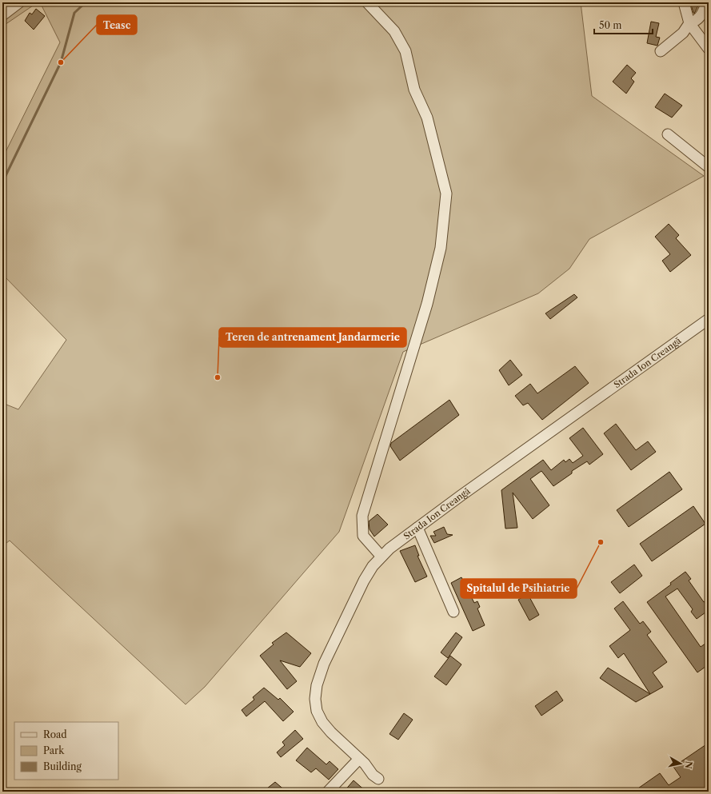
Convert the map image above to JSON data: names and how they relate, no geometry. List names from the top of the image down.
{
  "streets": {
    "street": ["Strada Ion Creangă"]
  },
  "places": ["Teasc", "Teren de antrenament Jandarmerie", "Spitalul de Psihiatrie"],
  "legend": ["Road", "Park", "Building"],
  "scale_bar": "50 m",
  "north": "right"
}
